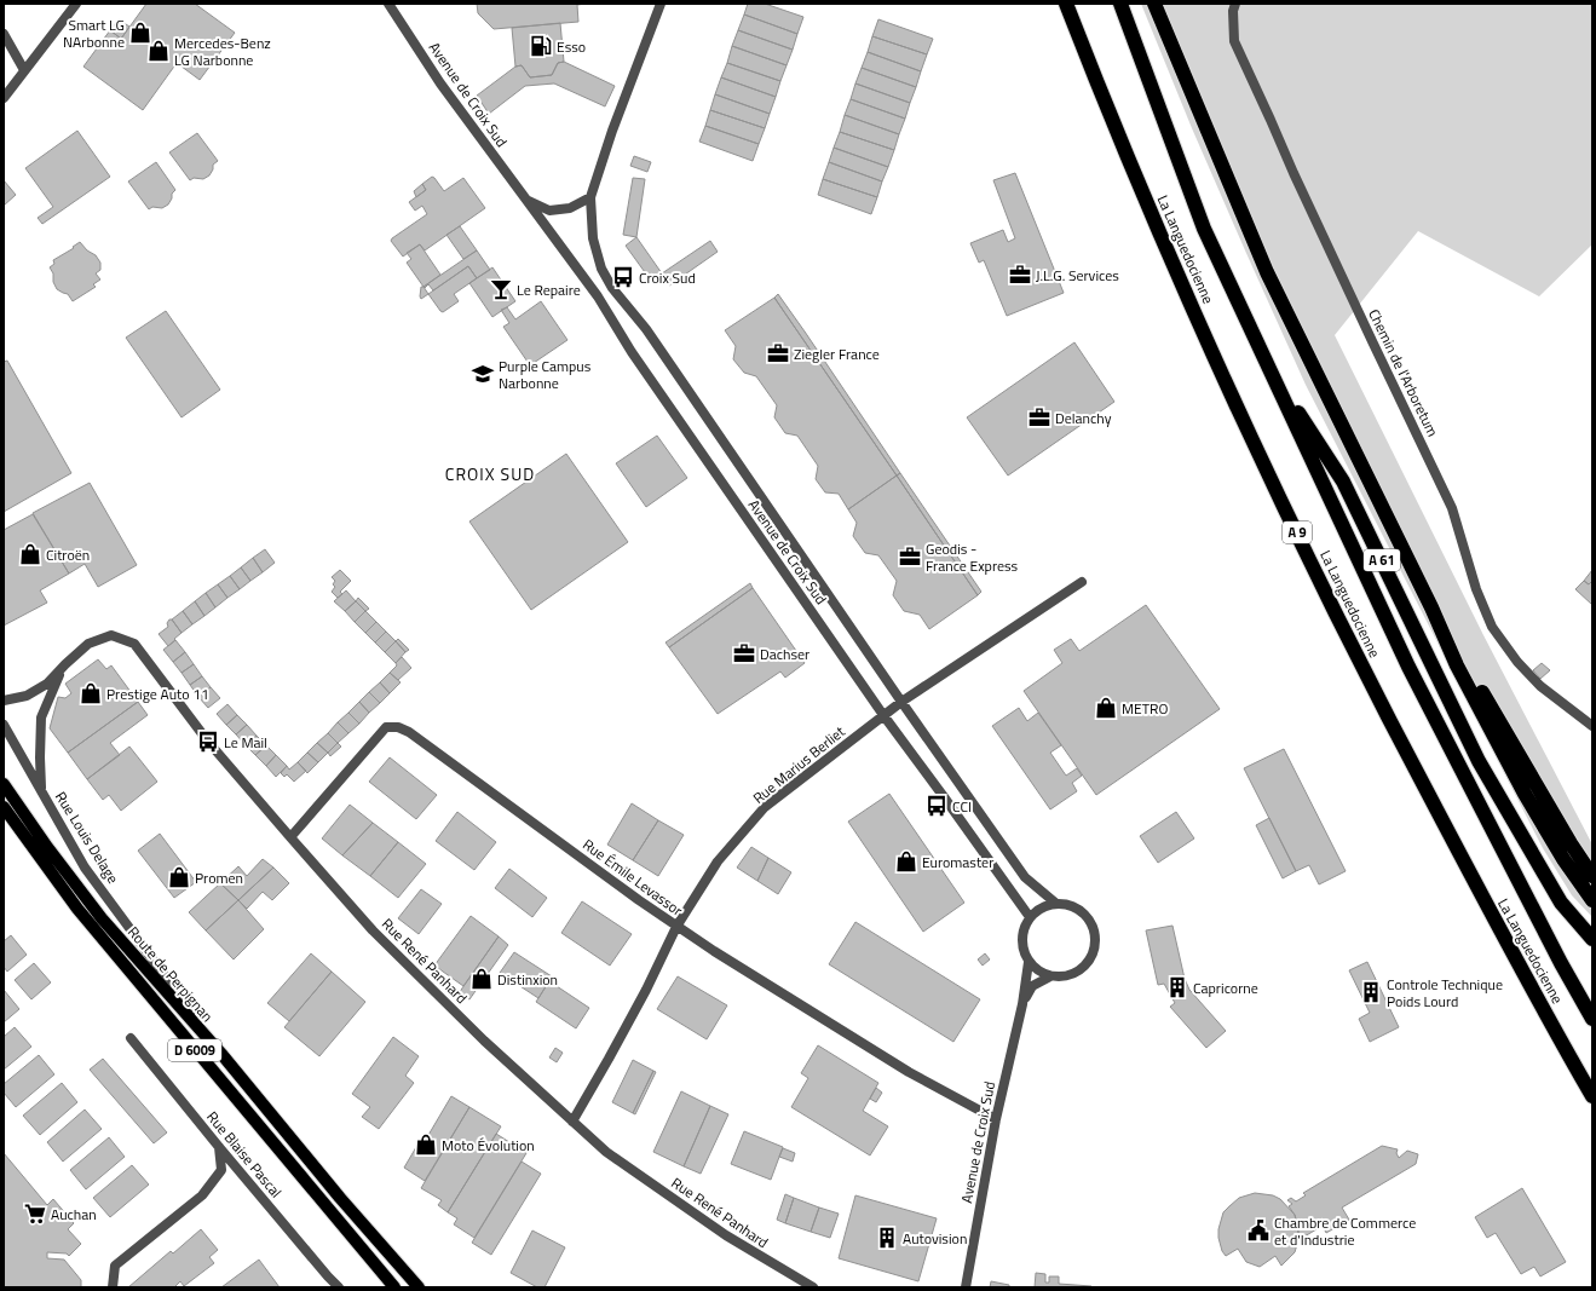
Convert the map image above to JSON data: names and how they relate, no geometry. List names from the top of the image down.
{
  "streets": {
    "highway": ["La Languedocienne", "A 9", "A 61"],
    "main road": ["Route de Perpignan", "D 6009"],
    "street": [
      "Avenue de Croix Sud",
      "Chemin de l'Arboretum",
      "Rue Marius Berliet",
      "Rue Louis Delage",
      "Rue Émile Levassor",
      "Rue René Panhard",
      "Rue Blaise Pascal"
    ]
  },
  "crossings": [
    ["Avenue de Croix Sud", "Rue Marius Berliet"],
    ["Avenue de Croix Sud", "Rue Émile Levassor"],
    ["La Languedocienne", "A 61"],
    ["Rue Marius Berliet", "Rue Émile Levassor"],
    ["Rue Marius Berliet", "Rue René Panhard"],
    ["Rue Louis Delage", "Rue René Panhard"],
    ["Rue Louis Delage", "Route de Perpignan"],
    ["Rue Émile Levassor", "Rue René Panhard"]
  ],
  "districts": ["CROIX SUD"],
  "places": {
    "shop": [
      "Smart LG NArbonne",
      "Mercedes-Benz LG Narbonne",
      "Citroën",
      "Prestige Auto 11",
      "METRO",
      "Euromaster",
      "Promen",
      "Distinxion",
      "Moto Évolution"
    ],
    "fuel station": ["Esso"],
    "office": [
      "J.L.G. Services",
      "Ziegler France",
      "Delanchy",
      "Geodis - France Express",
      "Dachser"
    ],
    "bus stop": ["Croix Sud", "Le Mail", "CCI"],
    "bar": ["Le Repaire"],
    "school or university": ["Purple Campus Narbonne"],
    "building": ["Capricorne", "Controle Technique Poids Lourd", "Autovision"],
    "supermarket": ["Auchan"],
    "public building": ["Chambre de Commerce et d'Industrie"]
  }
}
